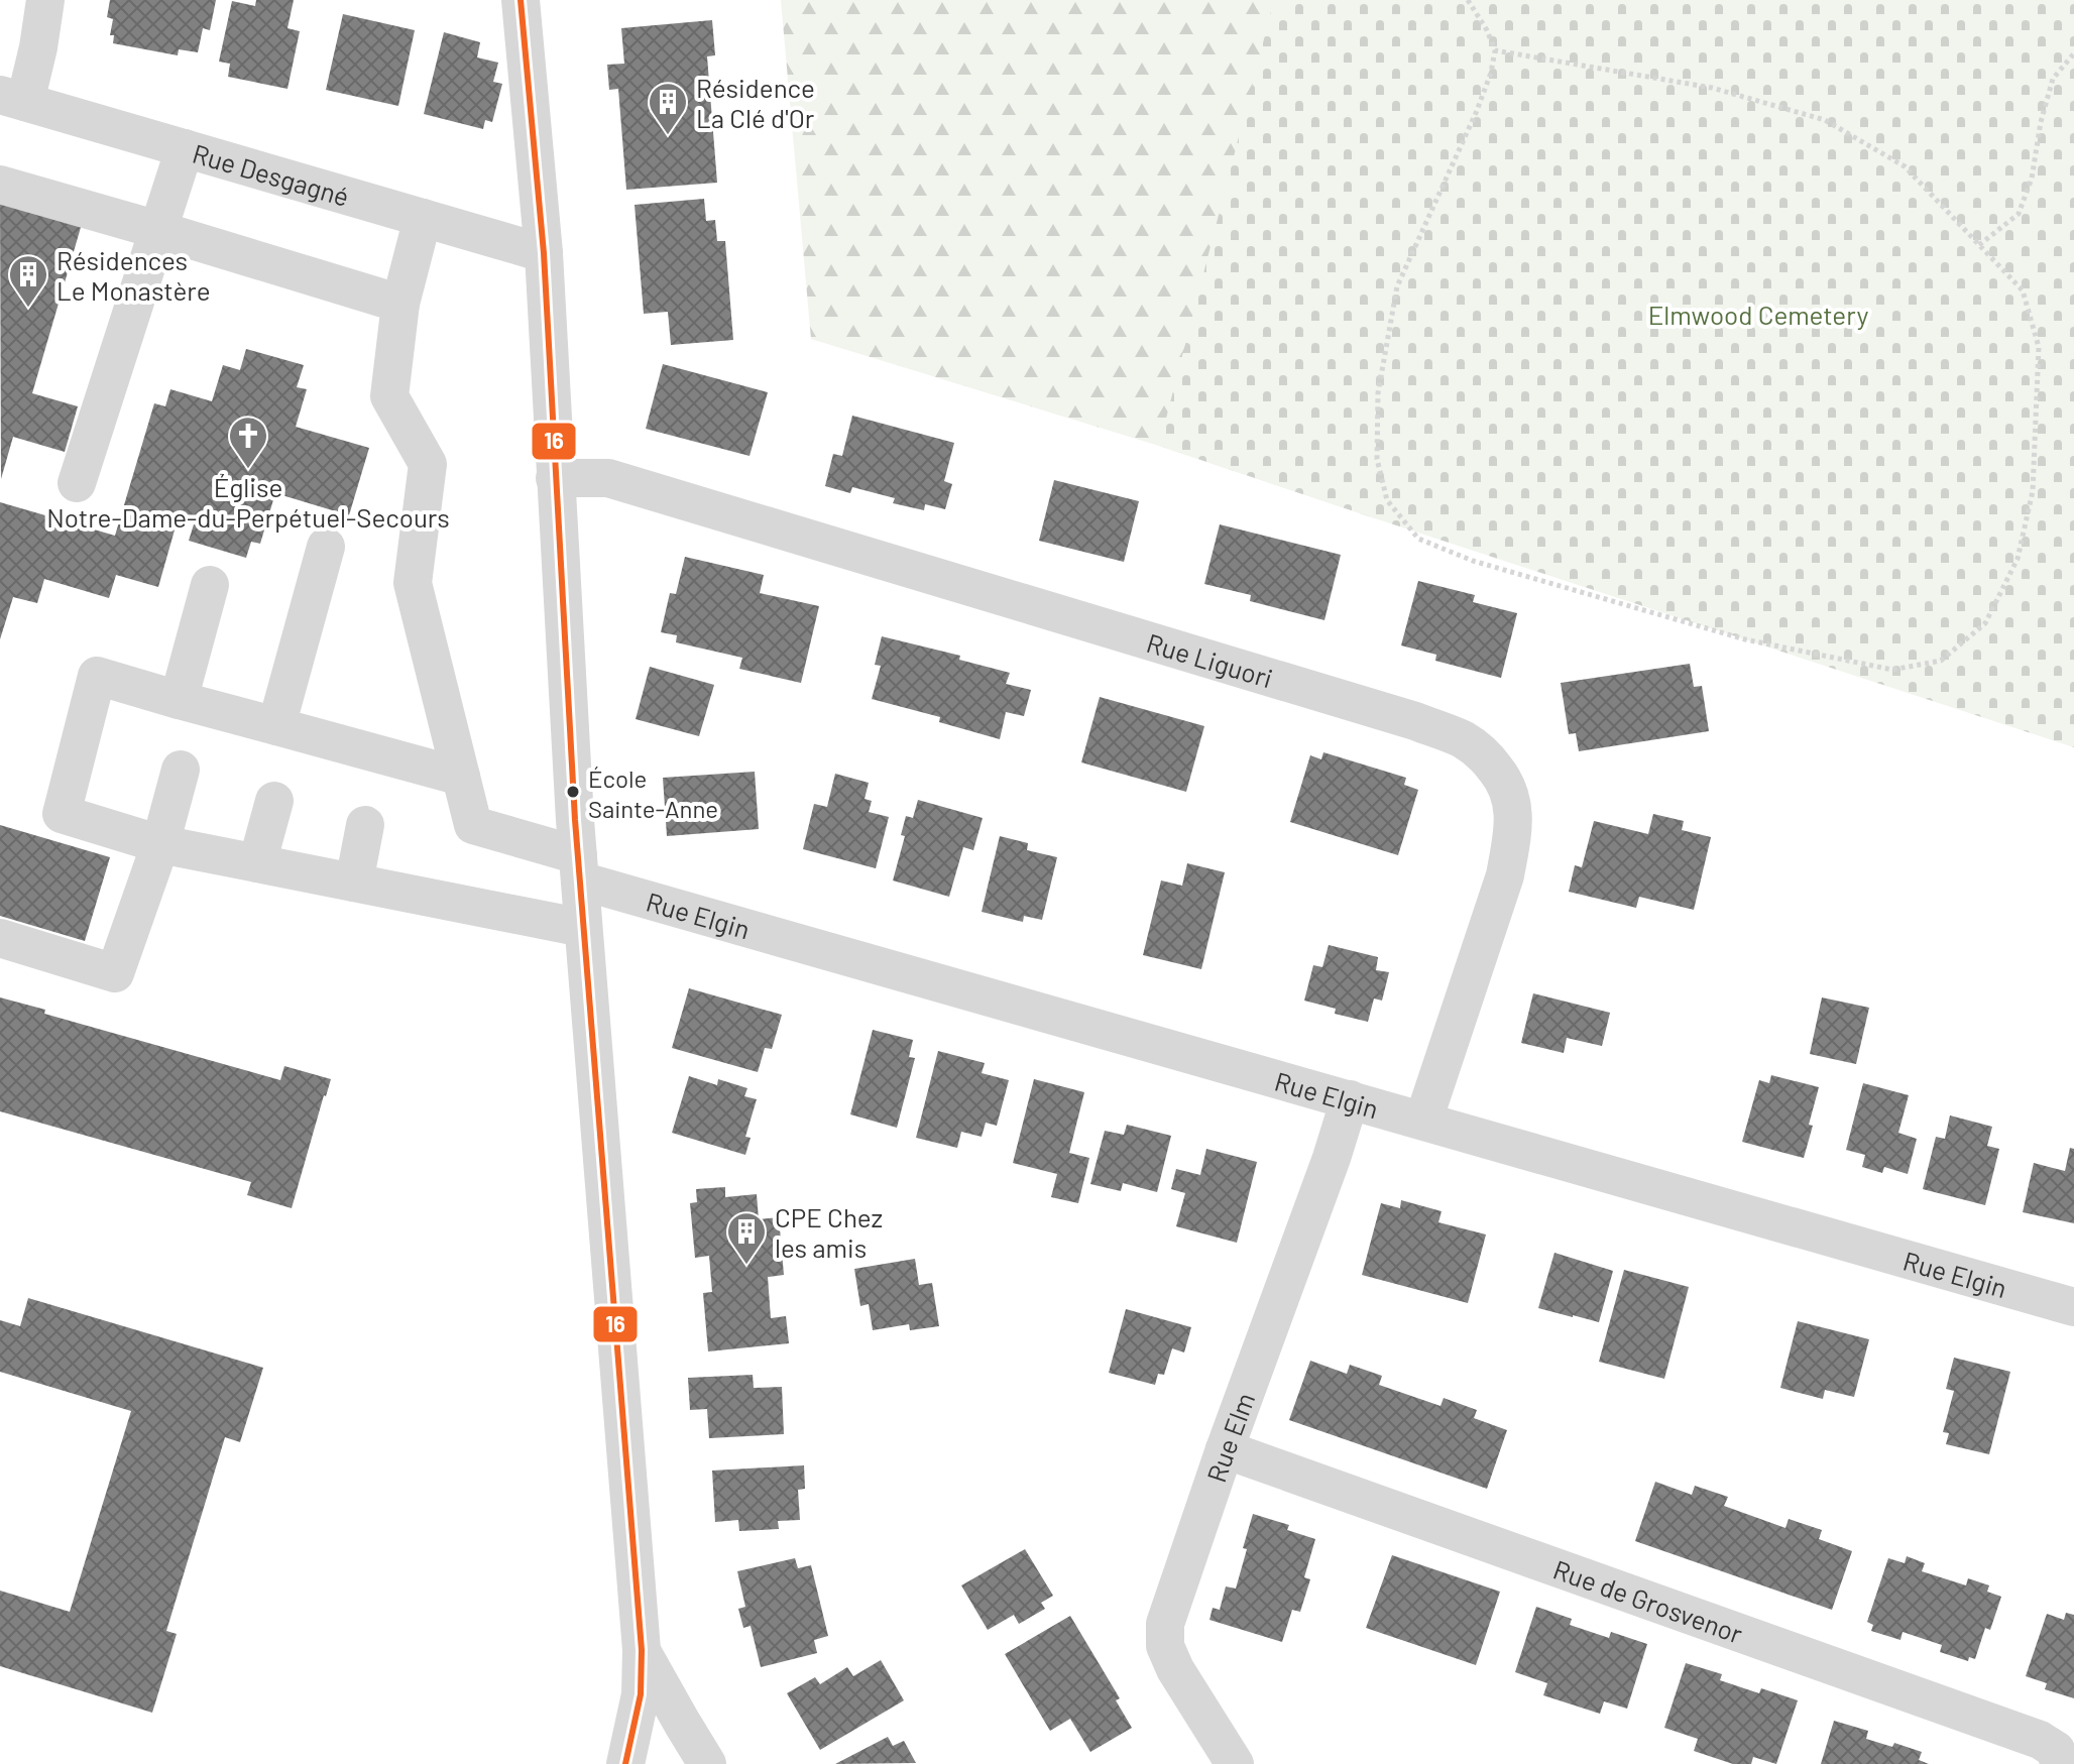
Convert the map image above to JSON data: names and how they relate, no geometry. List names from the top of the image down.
{
  "streets": {
    "street": [
      "Rue Desgagné",
      "Rue Liguori",
      "Rue Elgin",
      "Rue Elm",
      "Rue de Grosvenor"
    ]
  },
  "crossings": [
    ["Rue Liguori", "Rue Elgin"],
    ["Rue Elgin", "Rue Elm"],
    ["Rue Elm", "Rue de Grosvenor"]
  ],
  "parks": ["Elmwood Cemetery"],
  "places": {
    "building": ["Résidence La Clé d'Or", "Résidences Le Monastère", "CPE Chez les amis"],
    "church": ["Église Notre-Dame-du-Perpétuel-Secours"],
    "other": ["École Sainte-Anne"]
  },
  "lines": ["transit line 16"]
}
